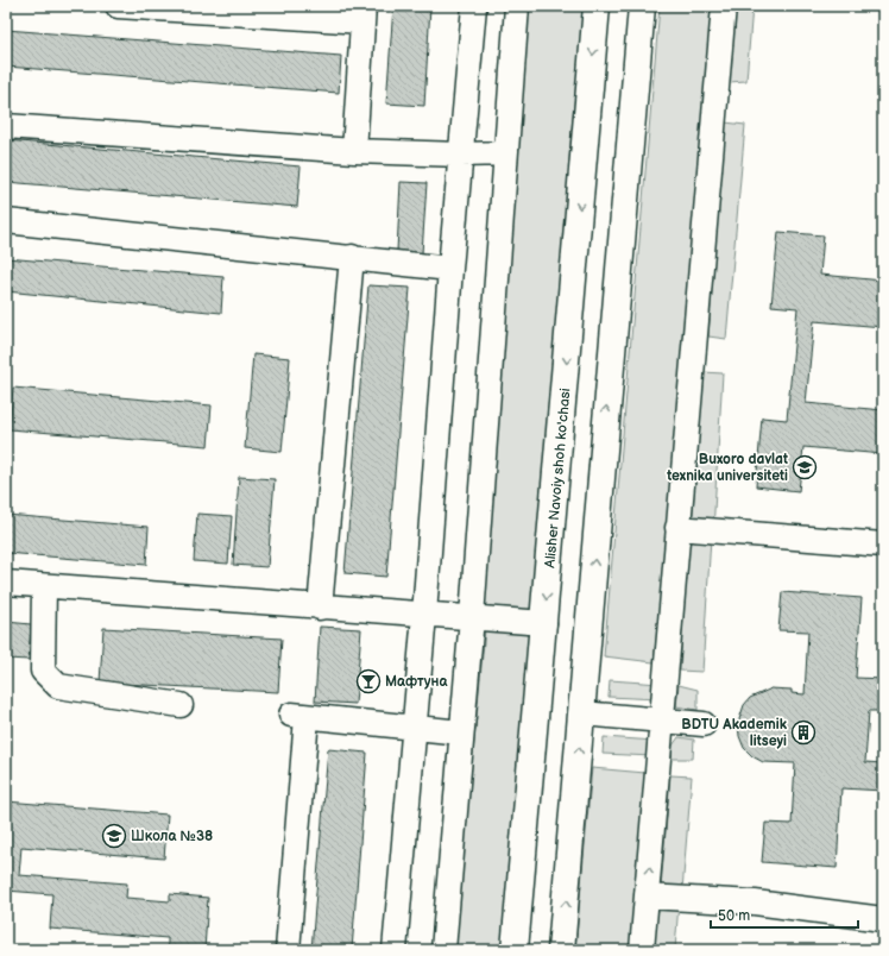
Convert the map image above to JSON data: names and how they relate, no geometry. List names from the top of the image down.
{
  "streets": {
    "main road": ["Alisher Navoiy shoh ko'chasi"]
  },
  "places": {
    "school or university": ["Buxoro davlat texnika universiteti", "Школа №38"],
    "bar": ["Мафтуна"],
    "building": ["BDTU Akademik litseyi"]
  },
  "scale_bar": "50 m"
}
